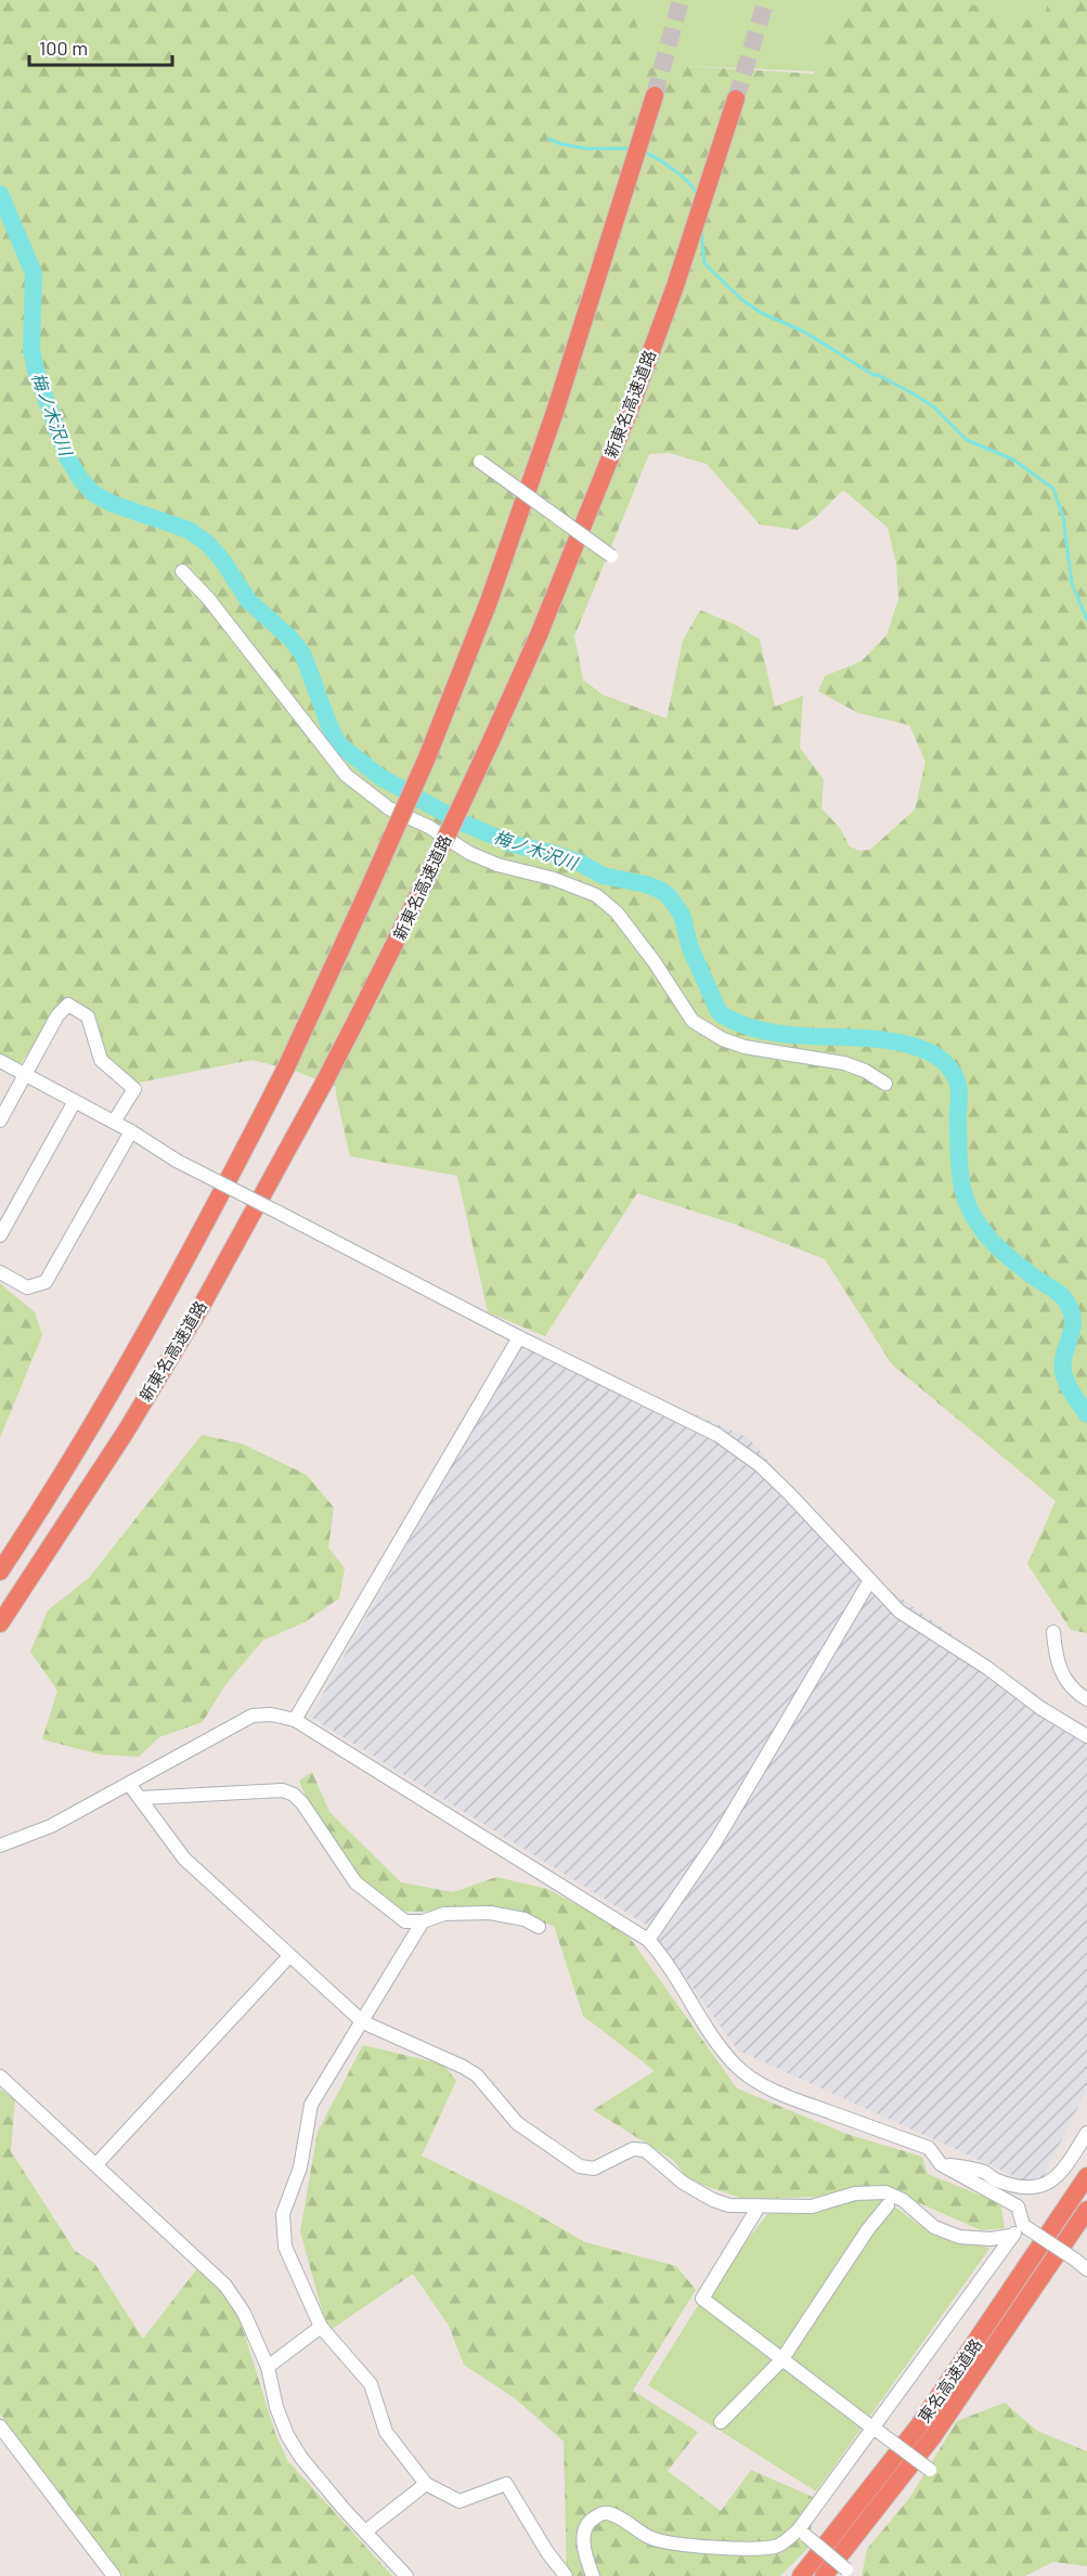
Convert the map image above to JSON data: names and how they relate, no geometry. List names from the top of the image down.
{
  "streets": {
    "highway": ["新東名高速道路", "東名高速道路"]
  },
  "water": ["梅ノ木沢川"],
  "scale_bar": "100 m"
}
